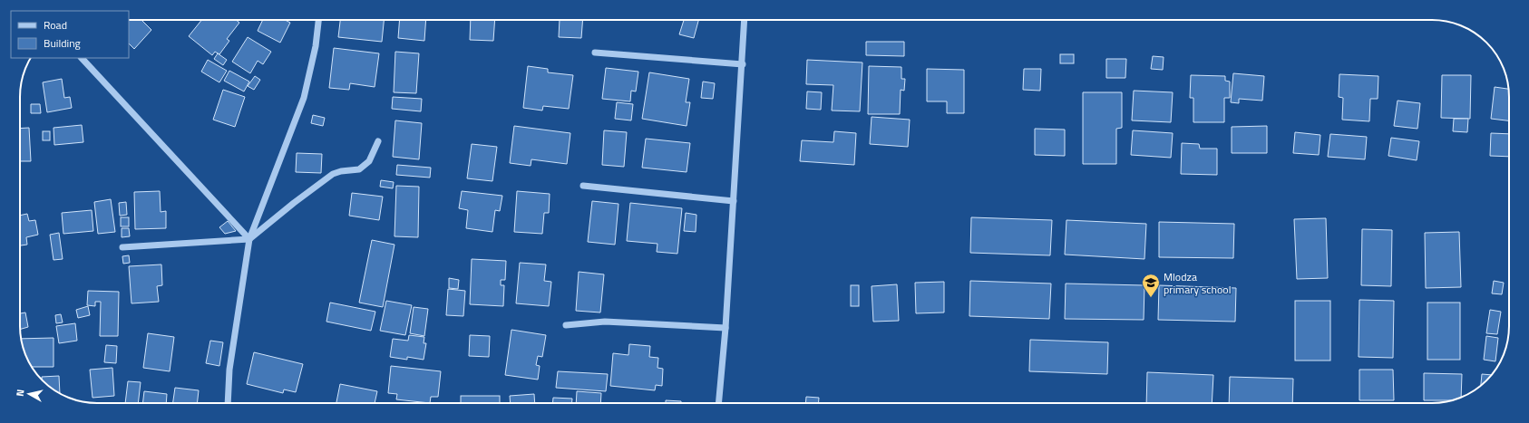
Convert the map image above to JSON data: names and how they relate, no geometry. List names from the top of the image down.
{
  "places": {
    "school or university": ["Mlodza primary school"]
  },
  "legend": ["Road", "Building"],
  "north": "left"
}
